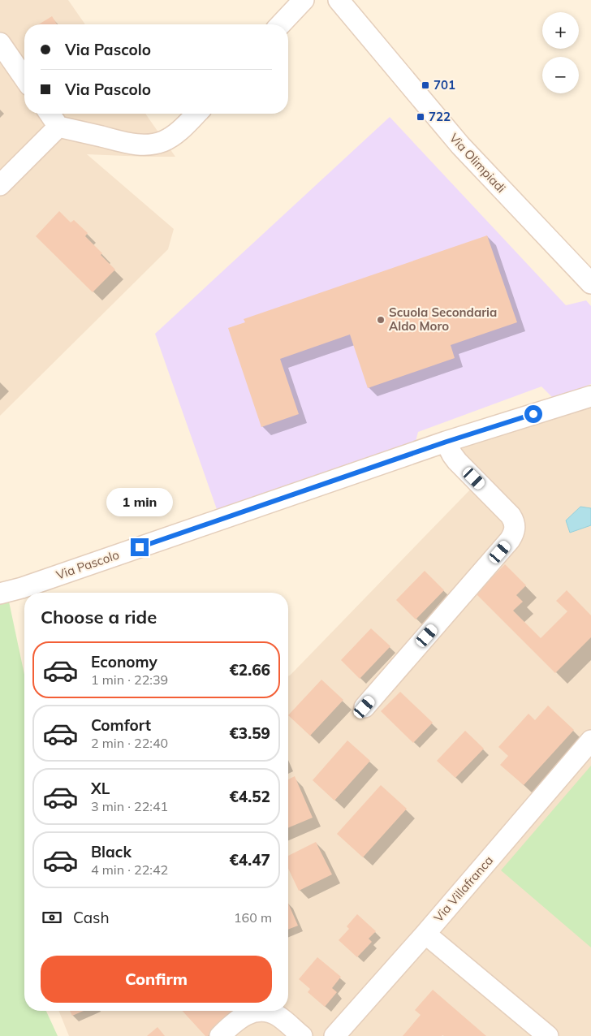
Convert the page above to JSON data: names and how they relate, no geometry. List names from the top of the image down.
{
  "streets": {
    "street": ["Via Olimpiadi", "Via Pascolo", "Via Villafranca"]
  },
  "places": {
    "transit": ["701", "722"],
    "other": ["Scuola Secondaria Aldo Moro"]
  },
  "page": {
    "map_buttons": ["+", "−"],
    "banner": ["Via Pascolo", "Via Pascolo"],
    "bubble": "1 min",
    "heading": "Choose a ride",
    "list": [
      {
        "name": "Economy",
        "note": "1 min · 22:39",
        "value": "€2.66"
      },
      {
        "name": "Comfort",
        "note": "2 min · 22:40",
        "value": "€3.59"
      },
      {
        "name": "XL",
        "note": "3 min · 22:41",
        "value": "€4.52"
      },
      {
        "name": "Black",
        "note": "4 min · 22:42",
        "value": "€4.47"
      }
    ],
    "pay": ["Cash", "160 m"],
    "buttons": "Confirm"
  }
}
